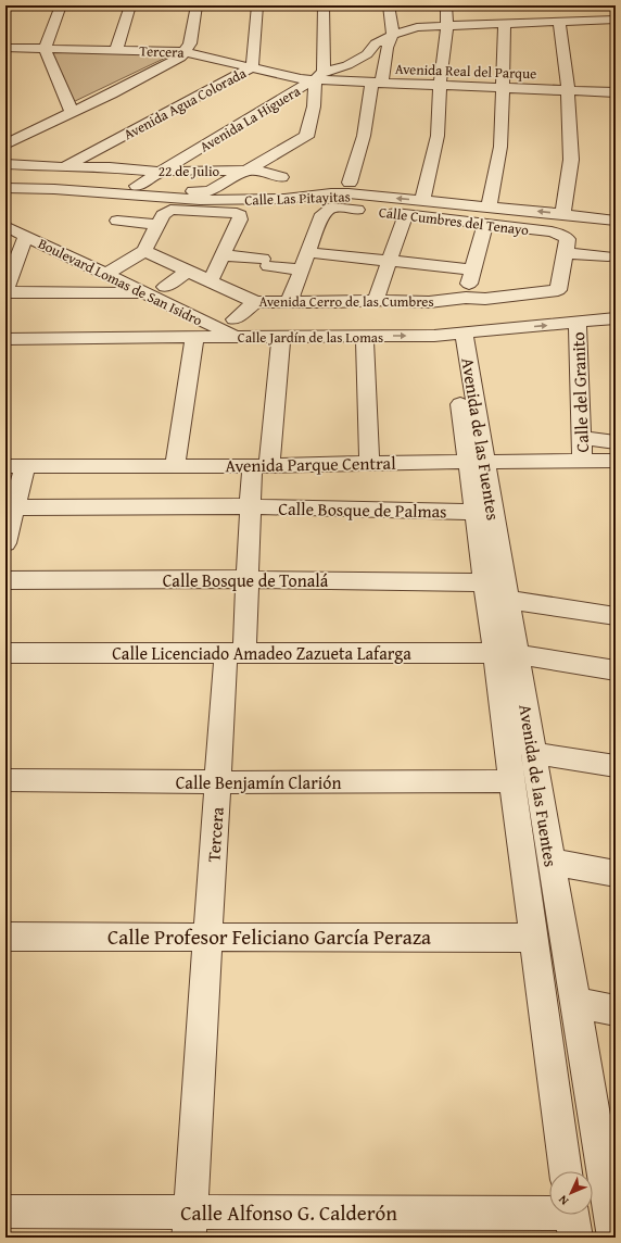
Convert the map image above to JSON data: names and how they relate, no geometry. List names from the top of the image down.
{
  "streets": {
    "street": [
      "Tercera",
      "Avenida Real del Parque",
      "Avenida Agua Colorada",
      "Avenida La Higuera",
      "22 de Julio",
      "Calle Las Pitayitas",
      "Calle Cumbres del Tenayo",
      "Boulevard Lomas de San Isidro",
      "Avenida Cerro de las Cumbres",
      "Calle Jardín de las Lomas",
      "Calle del Granito",
      "Avenida de las Fuentes",
      "Avenida Parque Central",
      "Calle Bosque de Palmas",
      "Calle Bosque de Tonalá",
      "Calle Licenciado Amadeo Zazueta Lafarga",
      "Calle Benjamín Clarión",
      "Calle Profesor Feliciano García Peraza",
      "Calle Alfonso G. Calderón"
    ]
  },
  "crossings": [
    ["Tercera", "Avenida Real del Parque"],
    ["Tercera", "Avenida Agua Colorada"],
    ["Tercera", "Avenida La Higuera"],
    ["Tercera", "22 de Julio"],
    ["Tercera", "Calle Jardín de las Lomas"],
    ["Tercera", "Avenida Parque Central"],
    ["Tercera", "Calle Bosque de Palmas"],
    ["Tercera", "Calle Bosque de Tonalá"],
    ["Tercera", "Calle Licenciado Amadeo Zazueta Lafarga"],
    ["Tercera", "Calle Benjamín Clarión"],
    ["Tercera", "Calle Profesor Feliciano García Peraza"],
    ["Tercera", "Calle Alfonso G. Calderón"],
    ["Avenida Real del Parque", "Avenida La Higuera"],
    ["Avenida Real del Parque", "22 de Julio"],
    ["Avenida Agua Colorada", "22 de Julio"],
    ["Avenida La Higuera", "22 de Julio"],
    ["Calle Cumbres del Tenayo", "Avenida Cerro de las Cumbres"],
    ["Boulevard Lomas de San Isidro", "Calle Jardín de las Lomas"],
    ["Avenida Cerro de las Cumbres", "Avenida de las Fuentes"],
    ["Calle Jardín de las Lomas", "Calle del Granito"],
    ["Calle Jardín de las Lomas", "Avenida de las Fuentes"],
    ["Calle del Granito", "Avenida Parque Central"],
    ["Avenida de las Fuentes", "Avenida Parque Central"],
    ["Avenida de las Fuentes", "Calle Bosque de Palmas"],
    ["Avenida de las Fuentes", "Calle Bosque de Tonalá"],
    ["Avenida de las Fuentes", "Calle Licenciado Amadeo Zazueta Lafarga"],
    ["Avenida de las Fuentes", "Calle Benjamín Clarión"],
    ["Avenida de las Fuentes", "Calle Profesor Feliciano García Peraza"]
  ],
  "north": "bottom left"
}
